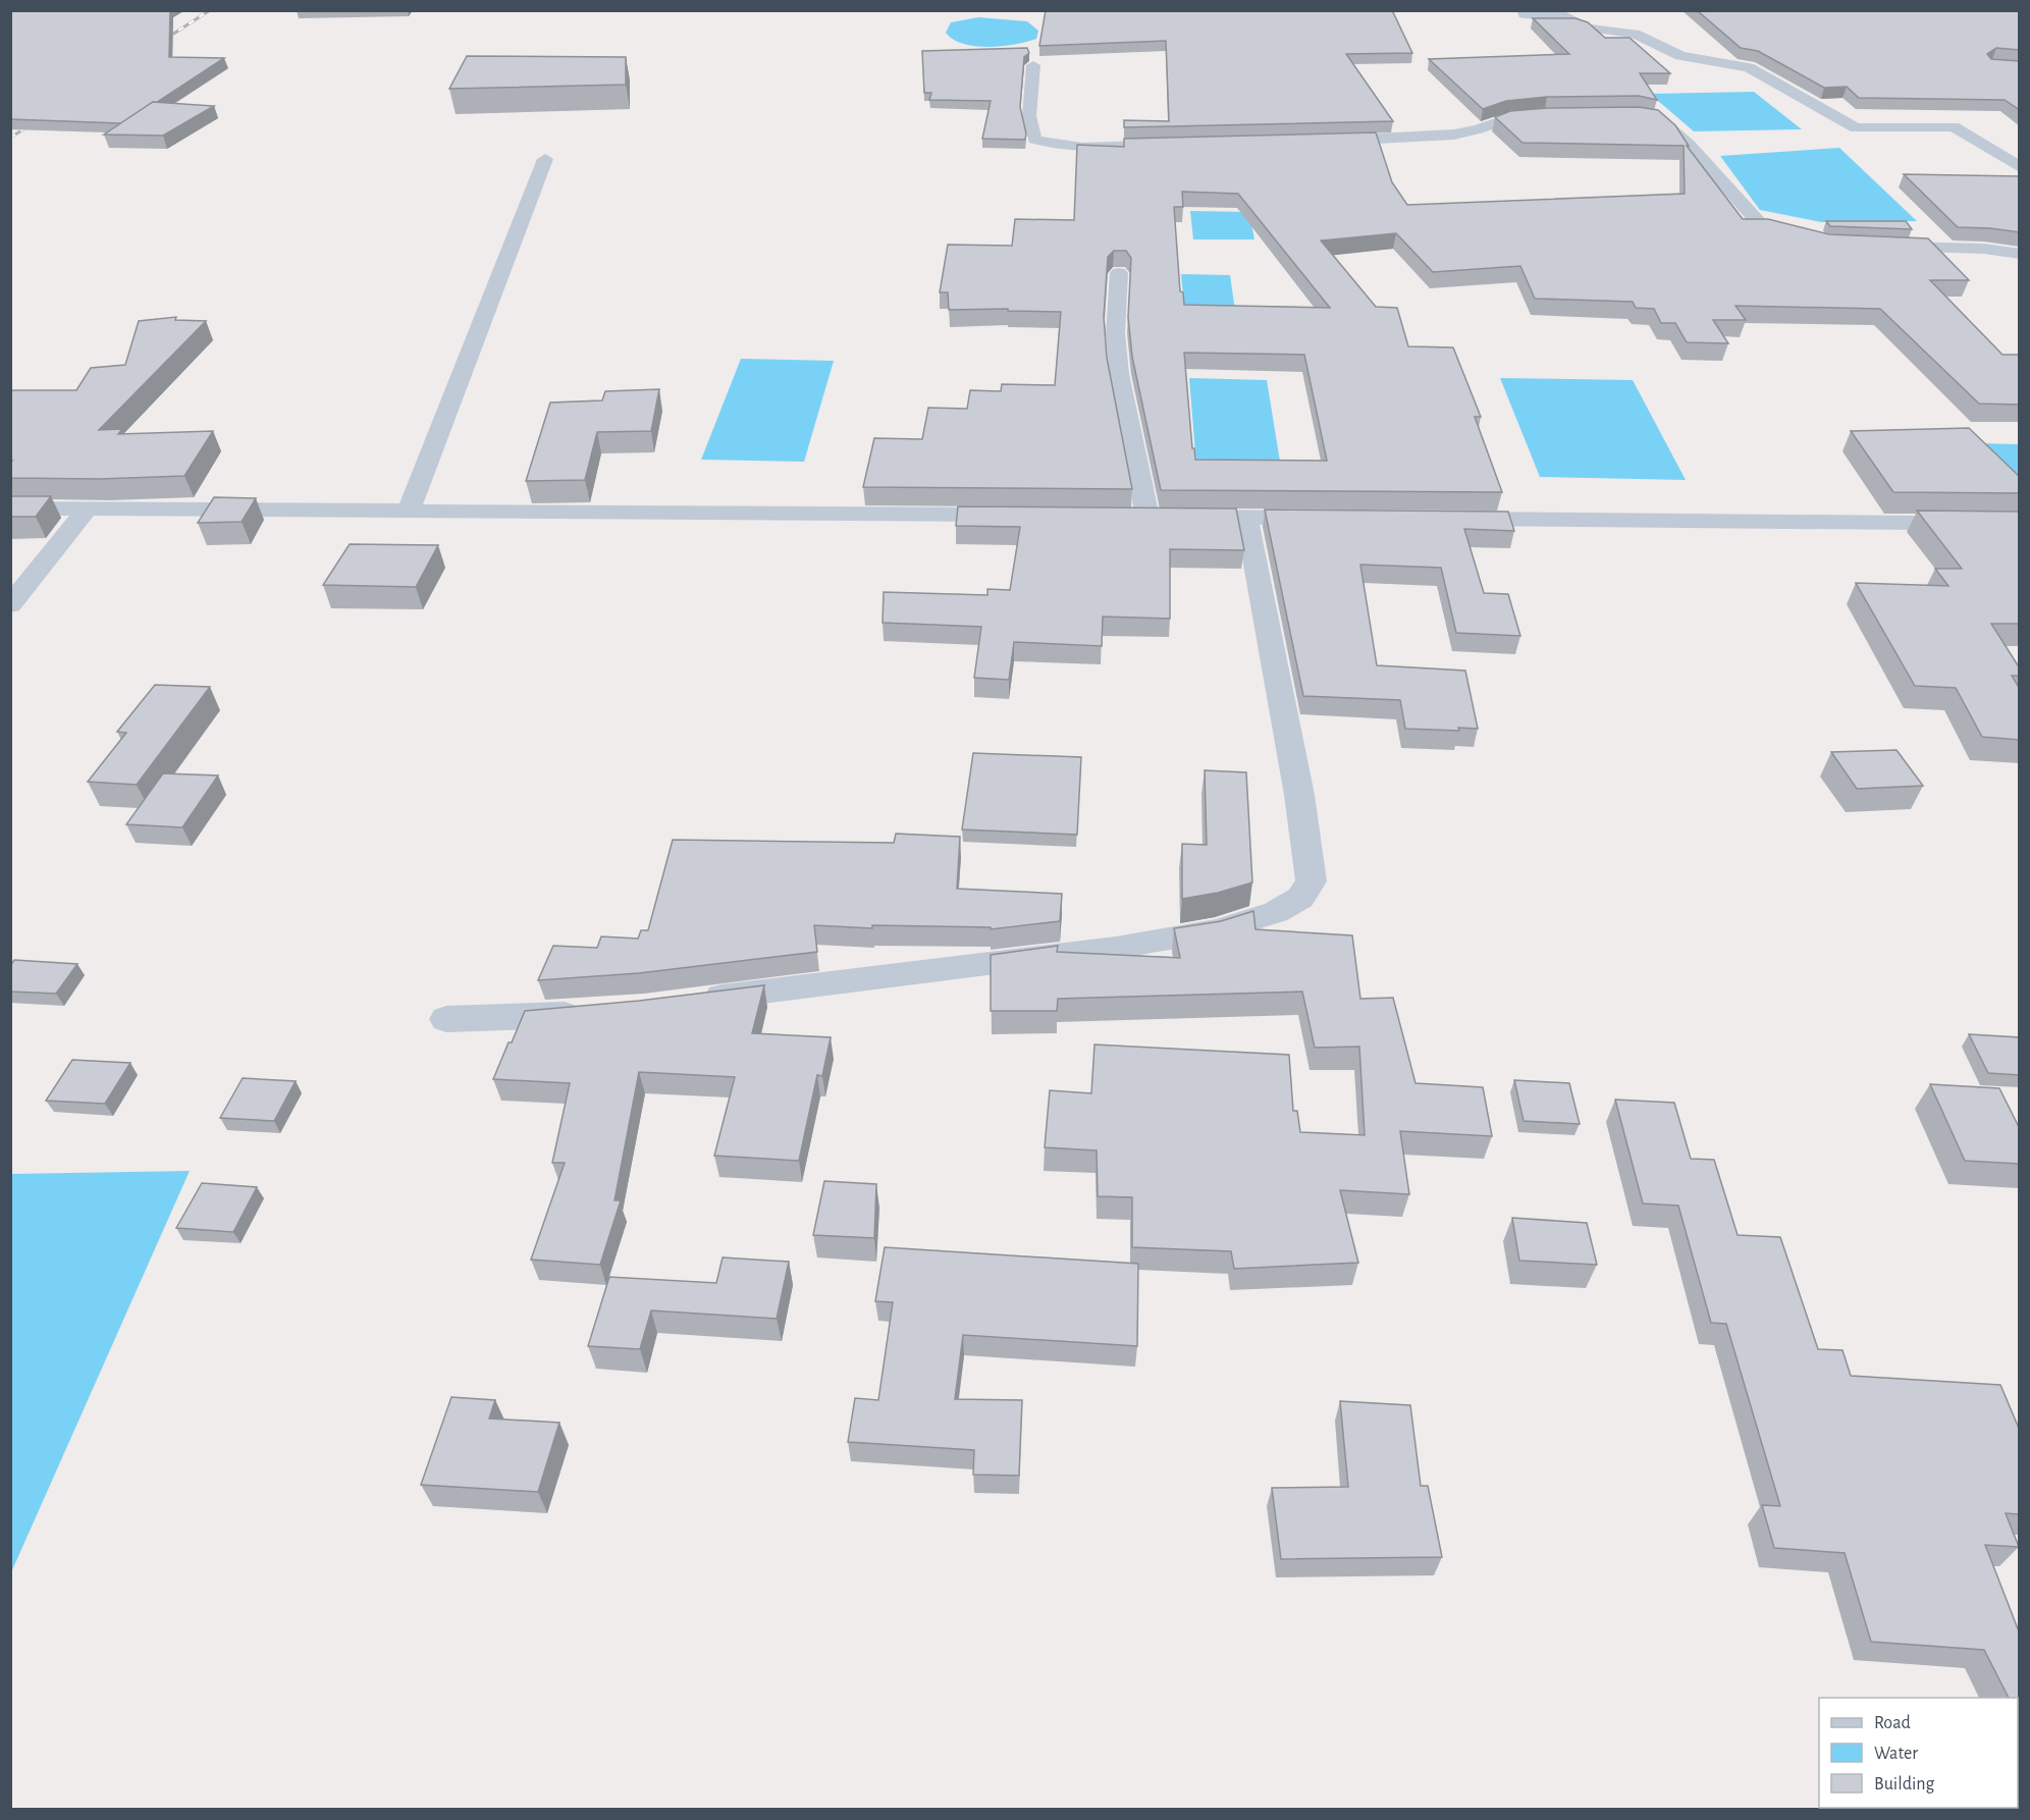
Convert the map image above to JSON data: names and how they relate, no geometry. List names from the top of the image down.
{
  "legend": ["Road", "Water", "Building"]
}
